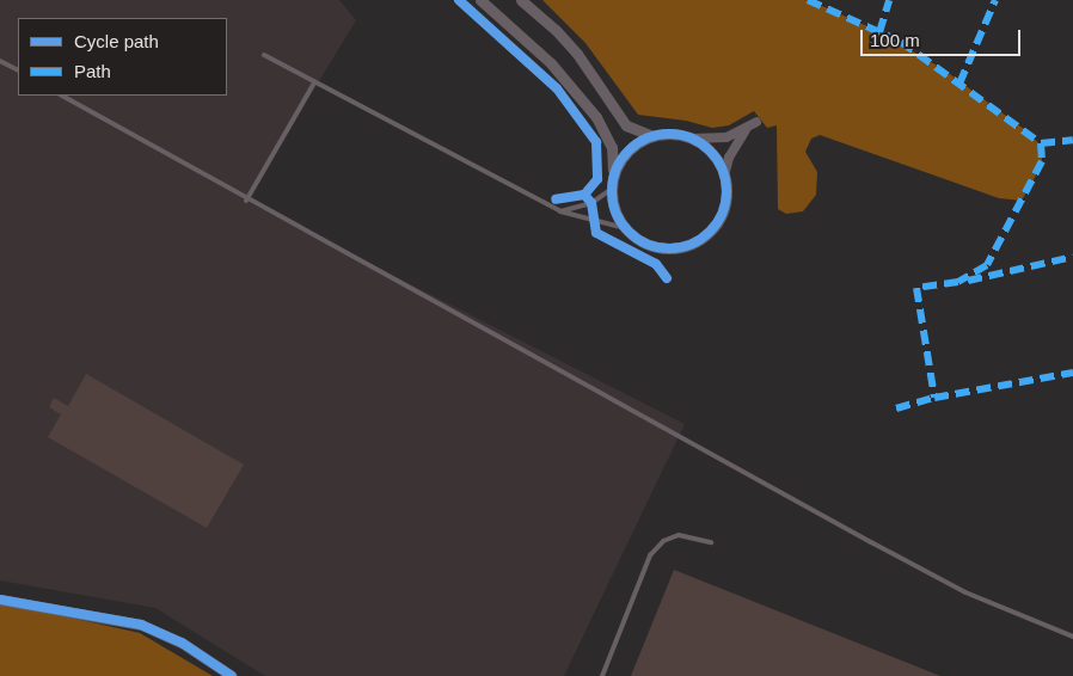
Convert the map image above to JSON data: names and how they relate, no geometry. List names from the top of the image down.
{
  "legend": ["Cycle path", "Path"],
  "scale_bar": "100 m"
}
